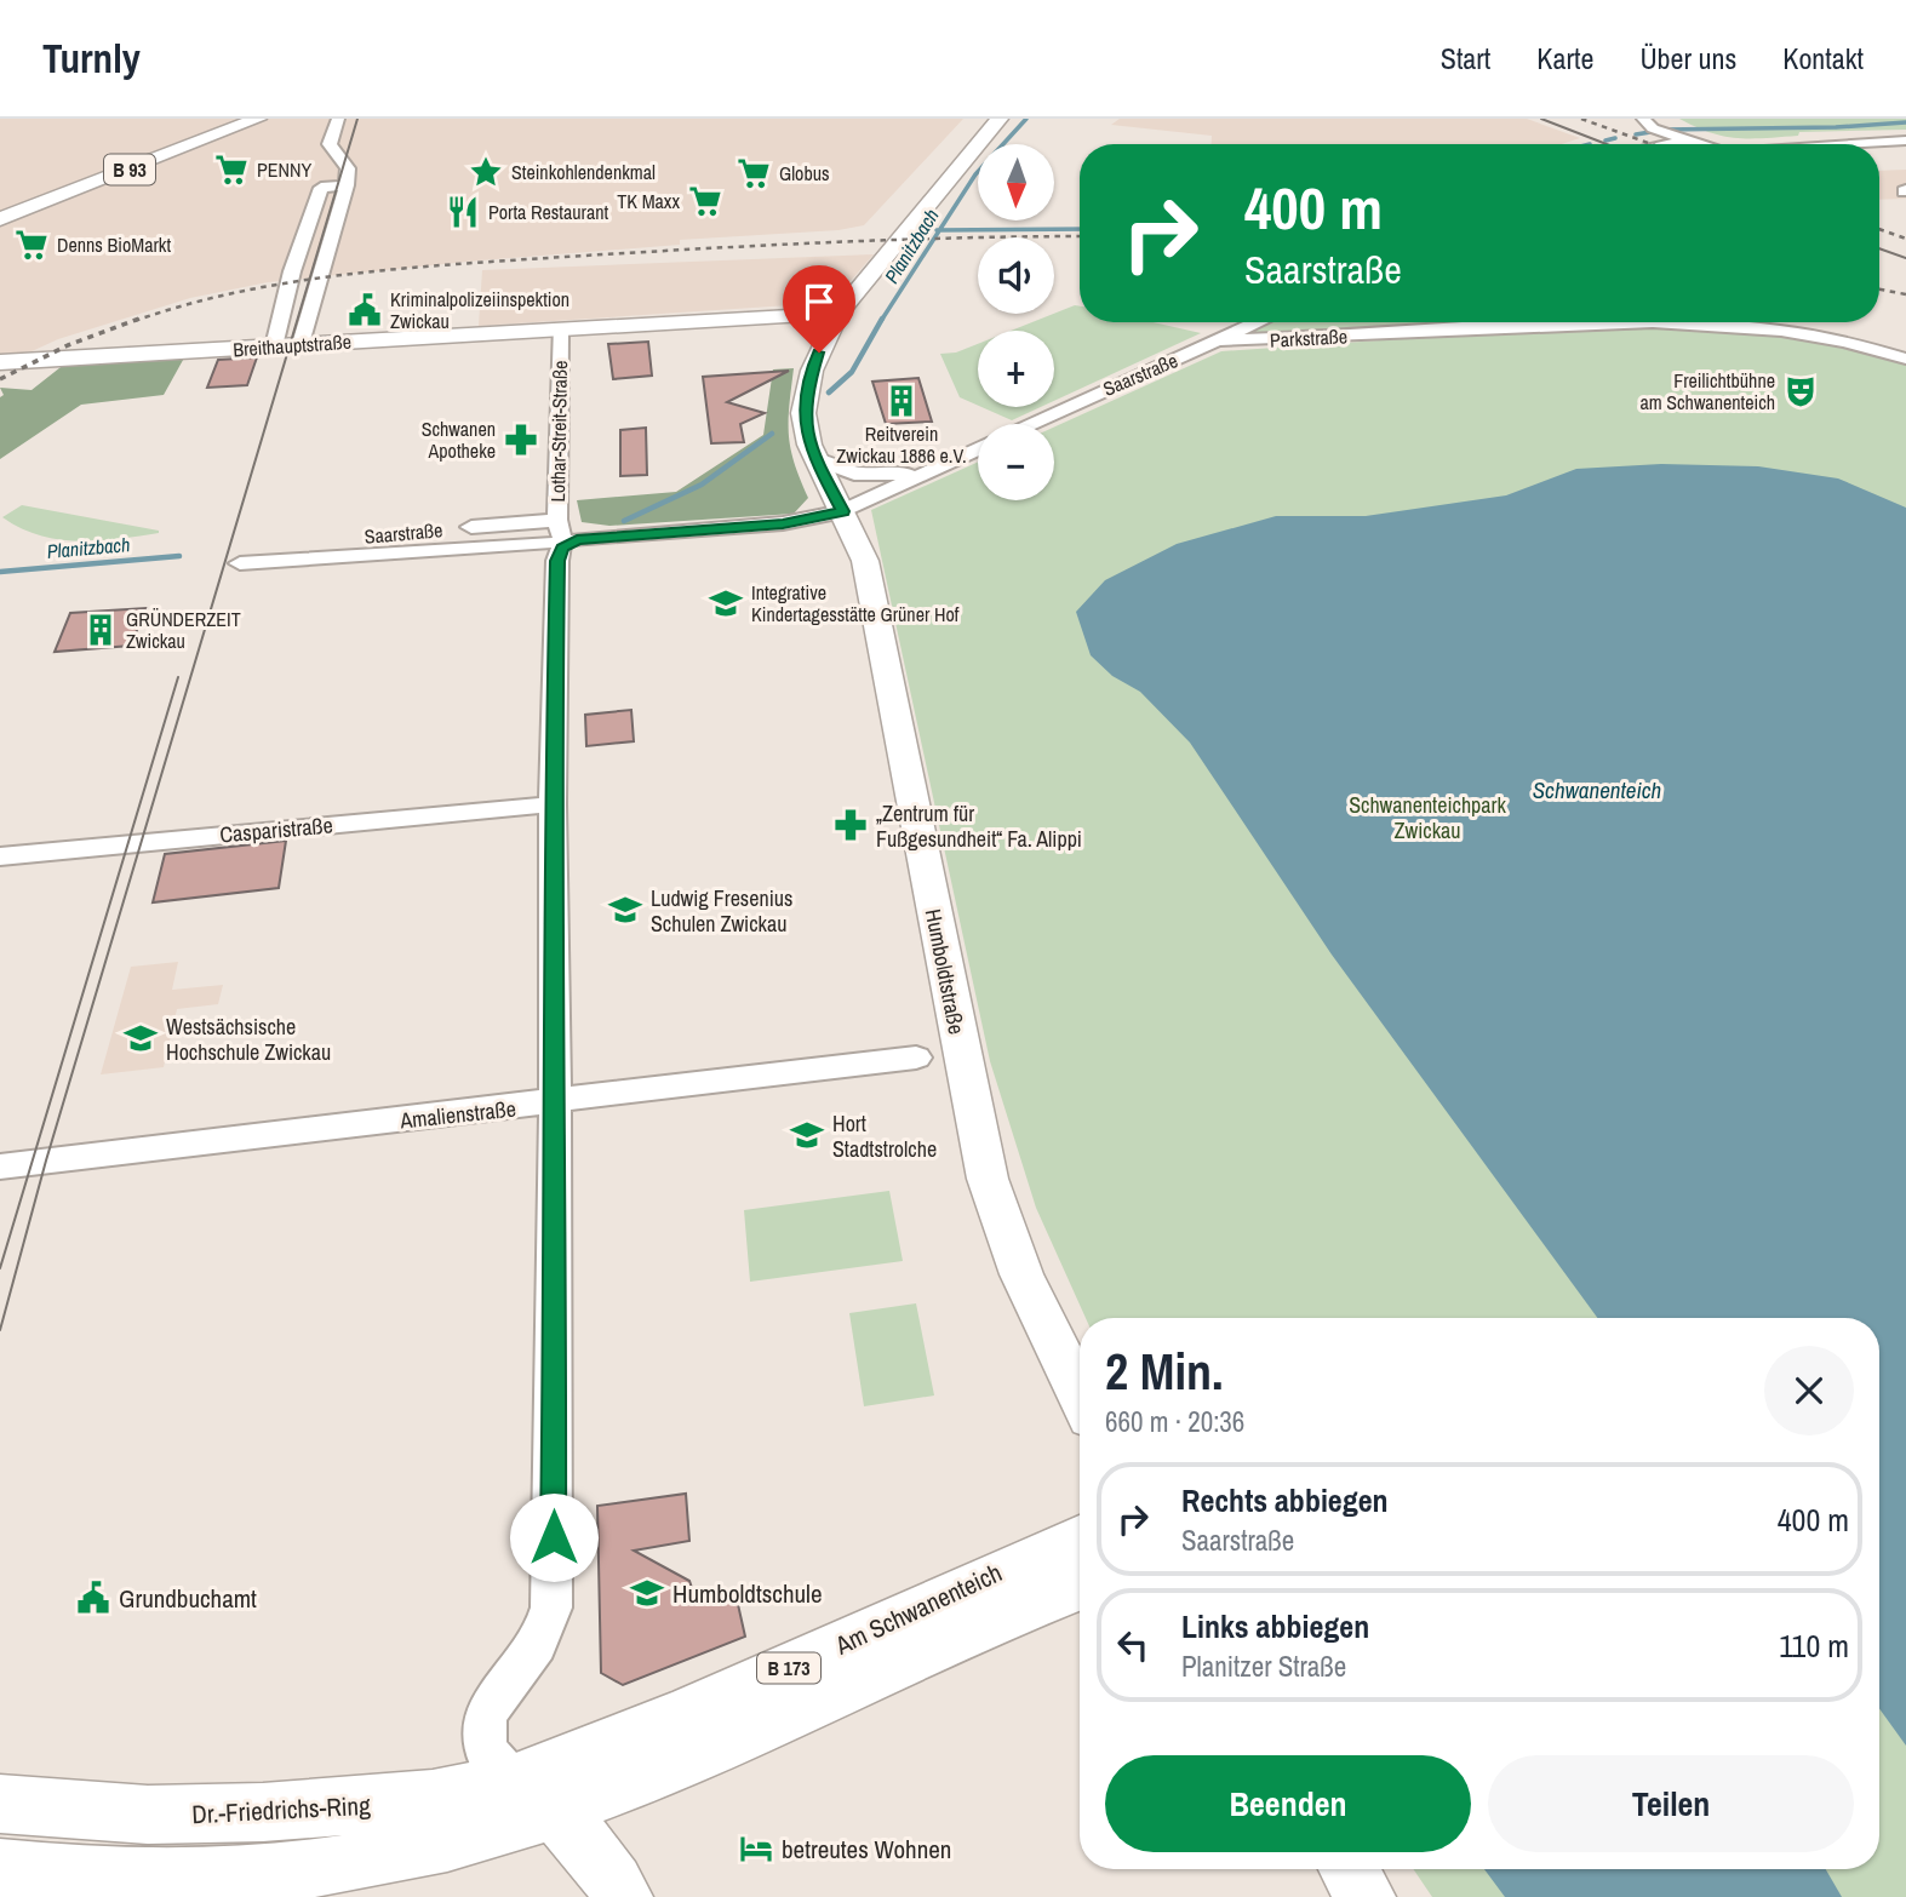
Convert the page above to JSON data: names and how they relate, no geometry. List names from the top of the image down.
{
  "streets": {
    "main road": [
      "B 93",
      "Breithauptstraße",
      "Humboldtstraße",
      "Am Schwanenteich",
      "B 173",
      "Dr.-Friedrichs-Ring"
    ],
    "street": [
      "Parkstraße",
      "Saarstraße",
      "Lothar-Streit-Straße",
      "Casparistraße",
      "Amalienstraße"
    ]
  },
  "crossings": [
    ["Parkstraße", "Saarstraße"],
    ["Breithauptstraße", "Lothar-Streit-Straße"],
    ["Breithauptstraße", "Humboldtstraße"],
    ["Saarstraße", "Lothar-Streit-Straße"],
    ["Saarstraße", "Humboldtstraße"],
    ["Lothar-Streit-Straße", "Casparistraße"],
    ["Lothar-Streit-Straße", "Amalienstraße"],
    ["Lothar-Streit-Straße", "Am Schwanenteich"],
    ["Lothar-Streit-Straße", "B 173"],
    ["Lothar-Streit-Straße", "Dr.-Friedrichs-Ring"],
    ["Am Schwanenteich", "B 173"],
    ["Am Schwanenteich", "Dr.-Friedrichs-Ring"],
    ["B 173", "Dr.-Friedrichs-Ring"]
  ],
  "water": ["Planitzbach", "Schwanenteich"],
  "parks": ["Schwanenteichpark Zwickau"],
  "places": {
    "supermarket": [
      "PENNY",
      "Globus",
      "TK Maxx",
      "Denns BioMarkt"
    ],
    "place": ["Steinkohlendenkmal"],
    "restaurant": ["Porta Restaurant"],
    "public building": ["Kriminalpolizeiinspektion Zwickau", "Grundbuchamt"],
    "theatre": ["Freilichtbühne am Schwanenteich"],
    "building": ["Reitverein Zwickau 1886 e.V.", "GRÜNDERZEIT Zwickau"],
    "pharmacy": ["Schwanen Apotheke", "„Zentrum für Fußgesundheit“ Fa. Alippi"],
    "school or university": [
      "Integrative Kindertagesstätte Grüner Hof",
      "Ludwig Fresenius Schulen Zwickau",
      "Westsächsische Hochschule Zwickau",
      "Hort Stadtstrolche",
      "Humboldtschule"
    ],
    "hotel": ["betreutes Wohnen"]
  },
  "north": "bottom",
  "page": {
    "header": "Turnly",
    "nav": [
      "Start",
      "Karte",
      "Über uns",
      "Kontakt"
    ],
    "map_buttons": ["+", "−"],
    "turn": ["400 m", "Saarstraße"],
    "heading": ["2 Min.", "660 m · 20:36"],
    "list": [
      {
        "name": "Rechts abbiegen",
        "note": "Saarstraße",
        "value": "400 m"
      },
      {
        "name": "Links abbiegen",
        "note": "Planitzer Straße",
        "value": "110 m"
      }
    ],
    "buttons": ["Beenden", "Teilen"]
  }
}
